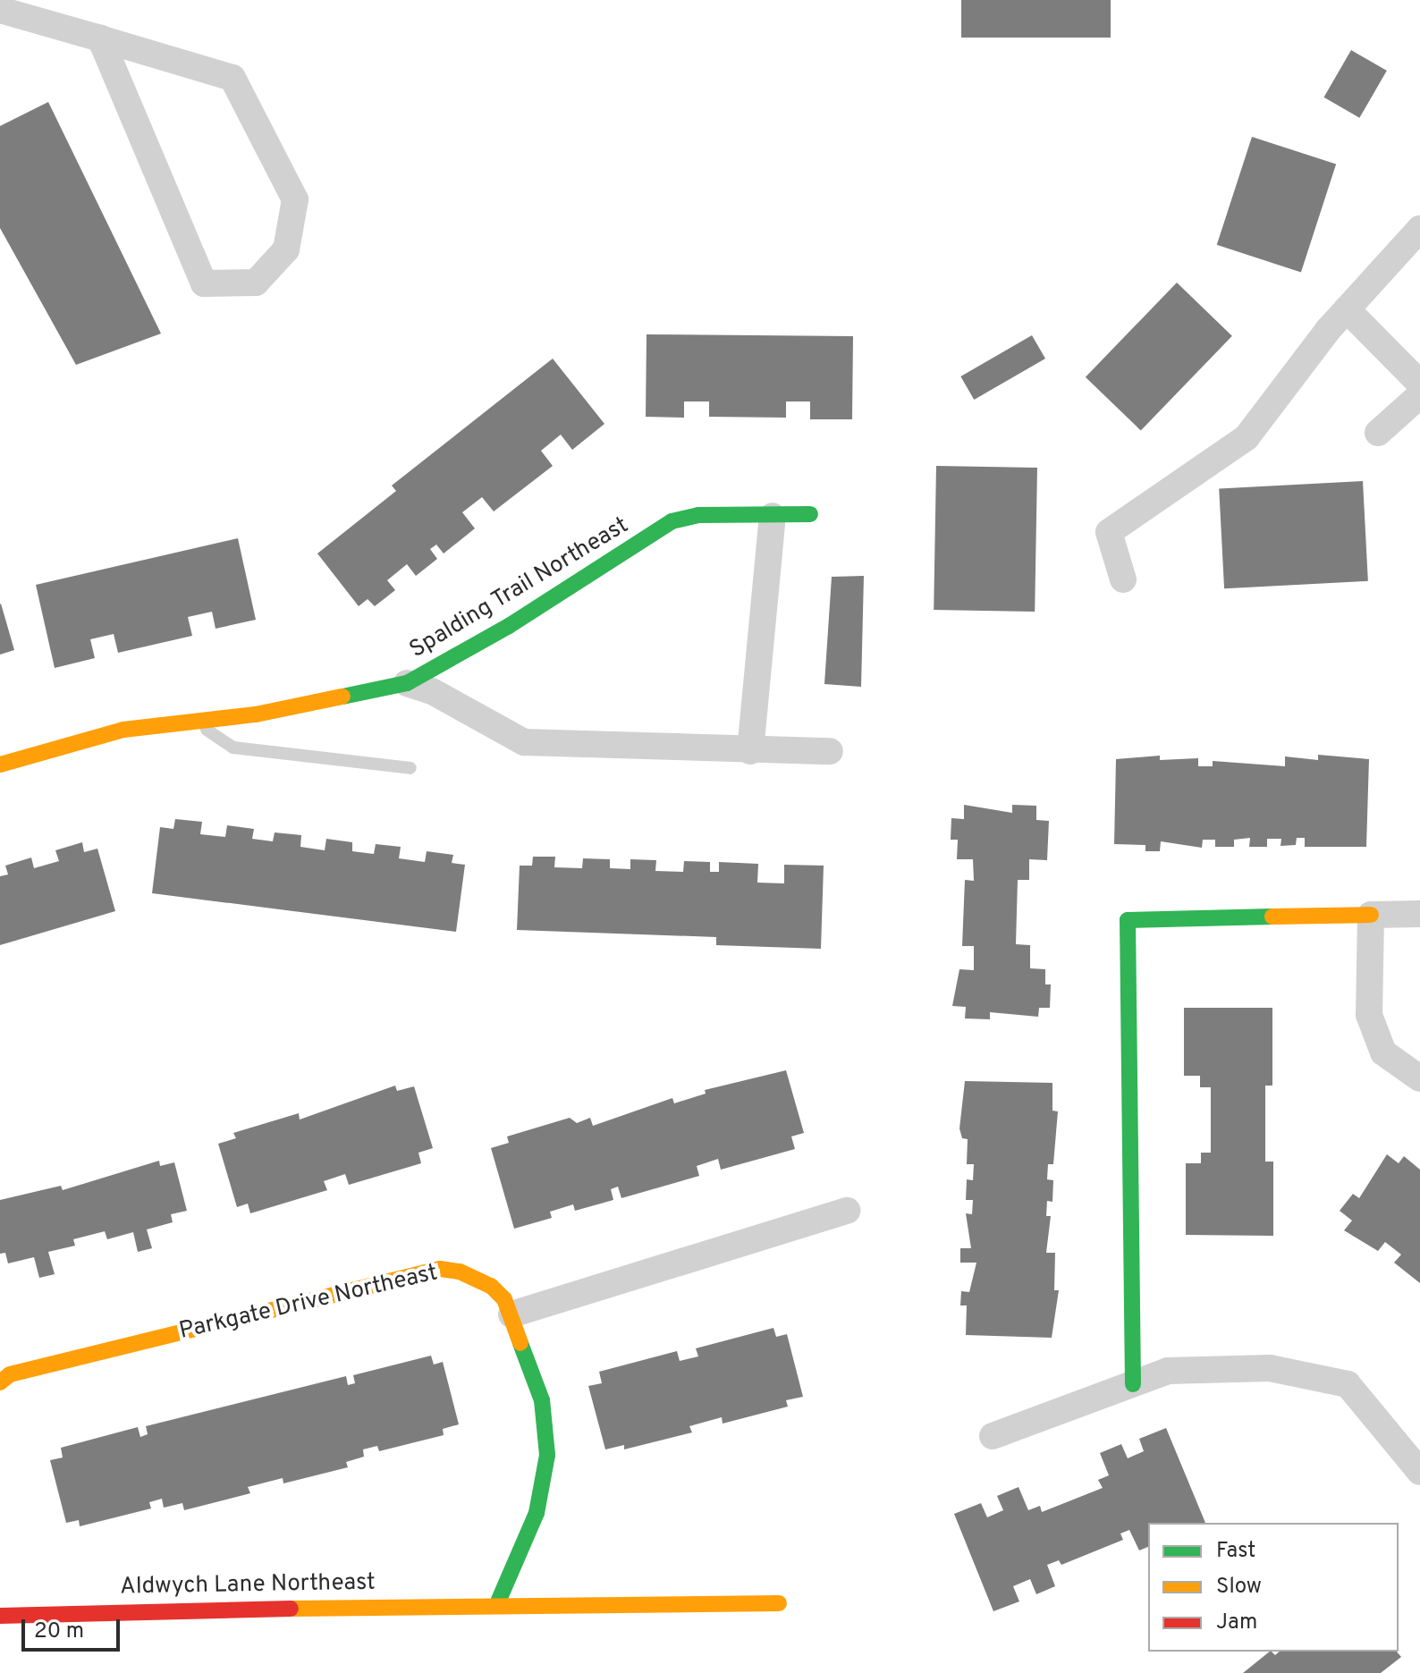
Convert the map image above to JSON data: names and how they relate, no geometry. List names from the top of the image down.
{
  "streets": {
    "street": ["Spalding Trail Northeast", "Parkgate Drive Northeast", "Aldwych Lane Northeast"]
  },
  "legend": ["Fast", "Slow", "Jam"],
  "scale_bar": "20 m"
}
